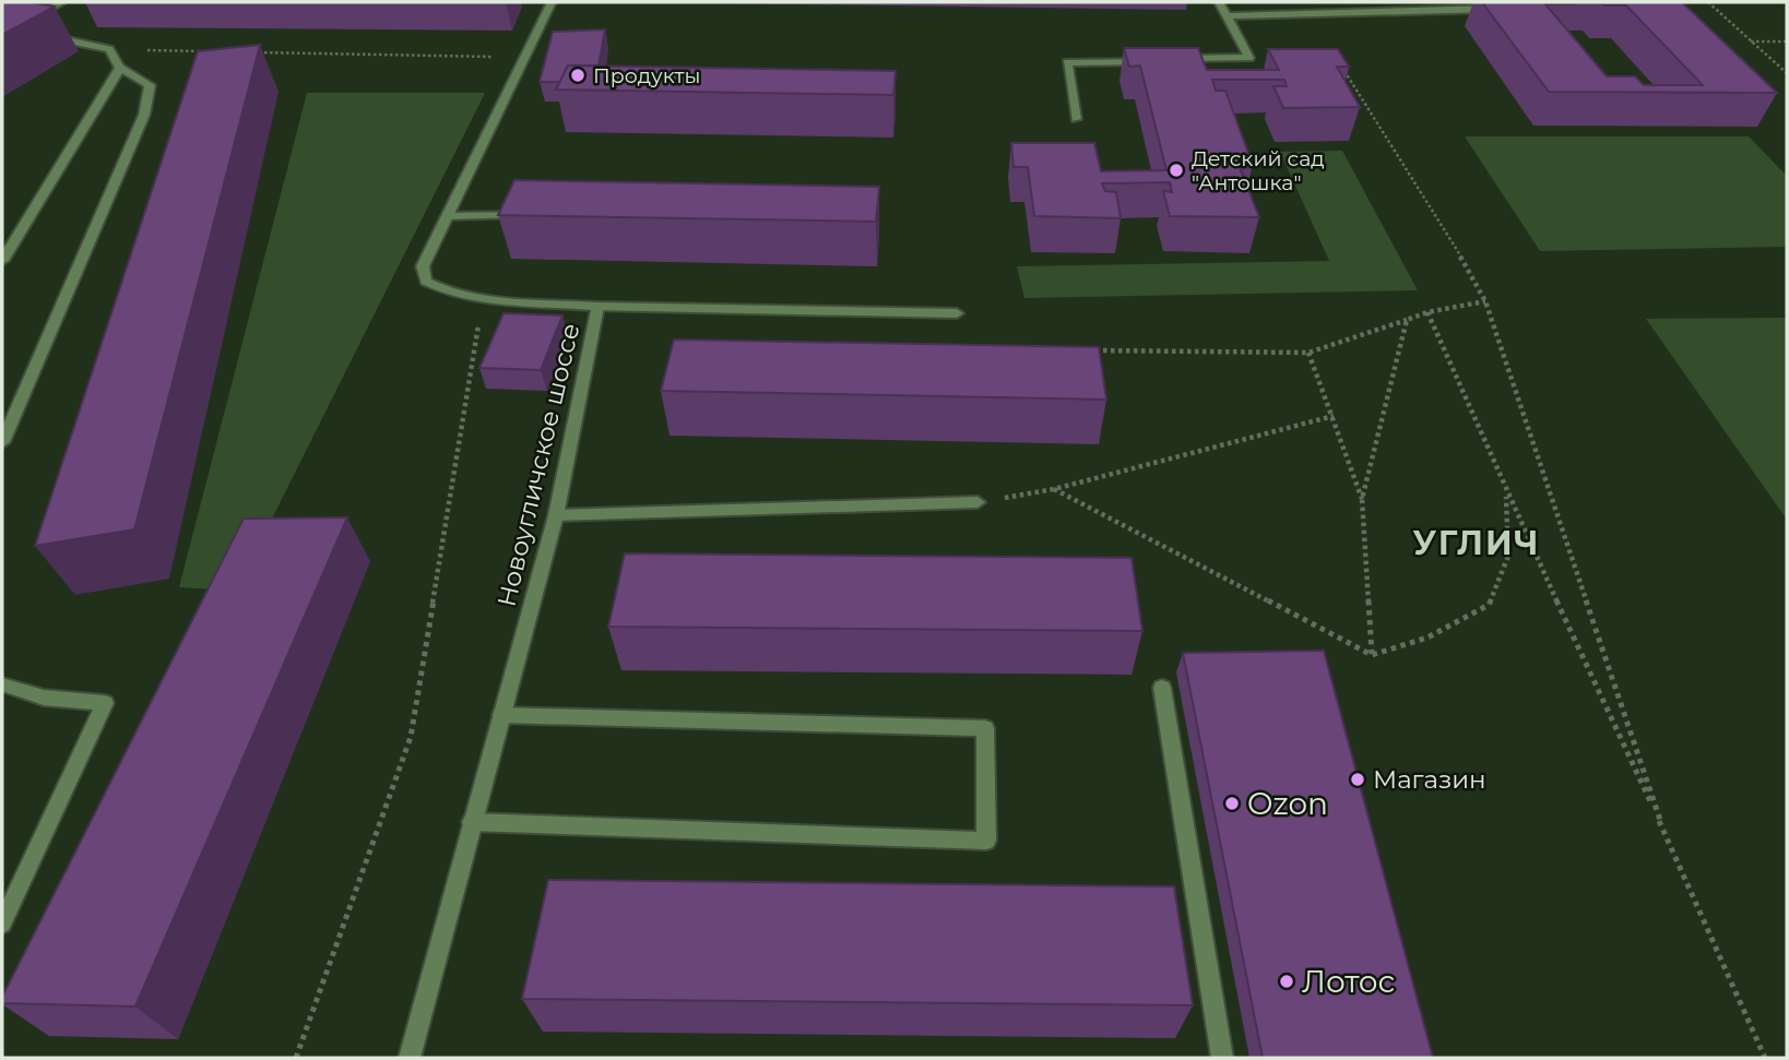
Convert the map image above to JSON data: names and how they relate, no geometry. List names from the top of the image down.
{
  "streets": {
    "street": ["Новоугличское шоссе"]
  },
  "districts": ["УГЛИЧ"],
  "places": [
    "Продукты",
    "Детский сад \"Антошка\"",
    "Магазин",
    "Ozon",
    "Лотос"
  ]
}
